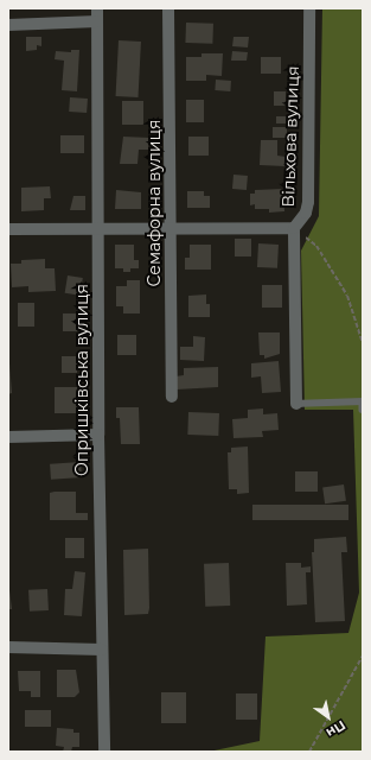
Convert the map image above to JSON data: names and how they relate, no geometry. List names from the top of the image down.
{
  "streets": {
    "street": ["Вільхова вулиця", "Семафорна вулиця", "Опришківська вулиця"]
  },
  "north": "bottom right"
}
